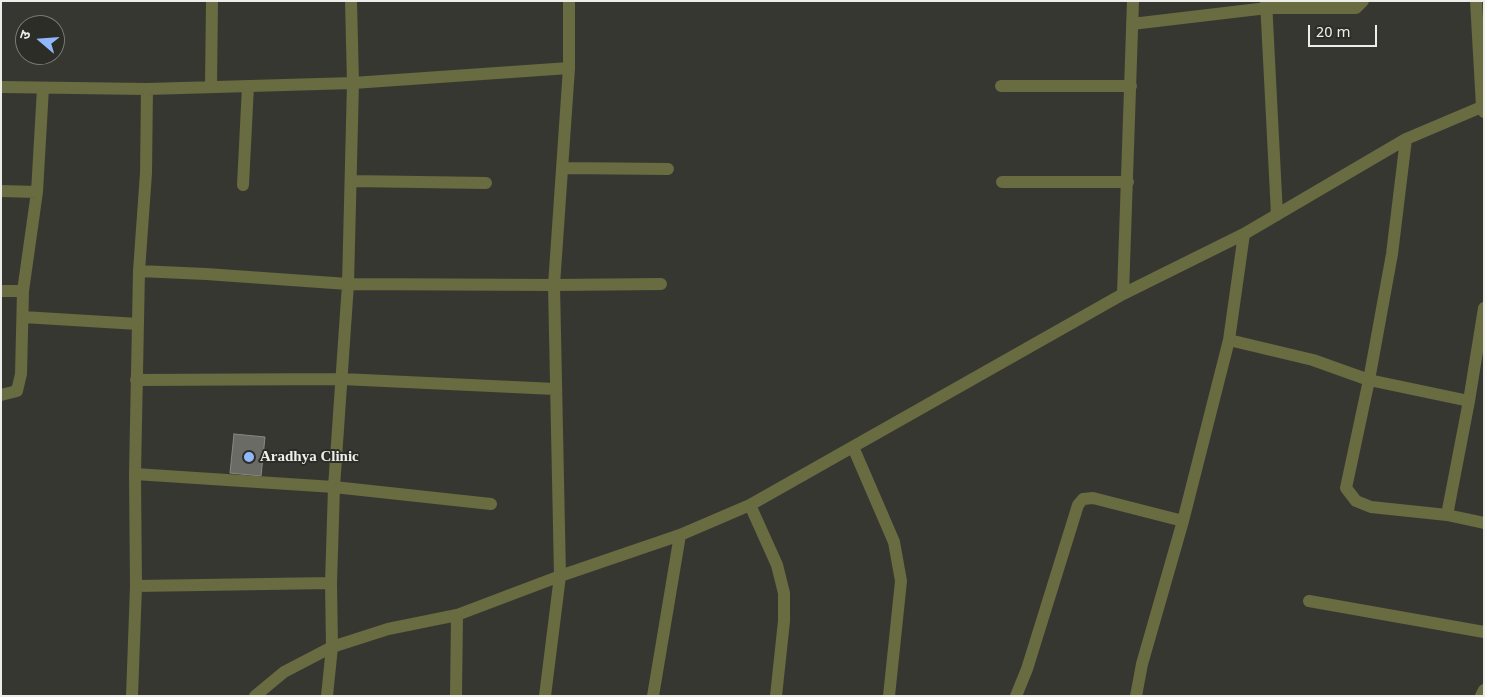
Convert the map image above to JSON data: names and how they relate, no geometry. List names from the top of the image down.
{
  "places": ["Aradhya Clinic"],
  "scale_bar": "20 m",
  "north": "left"
}
